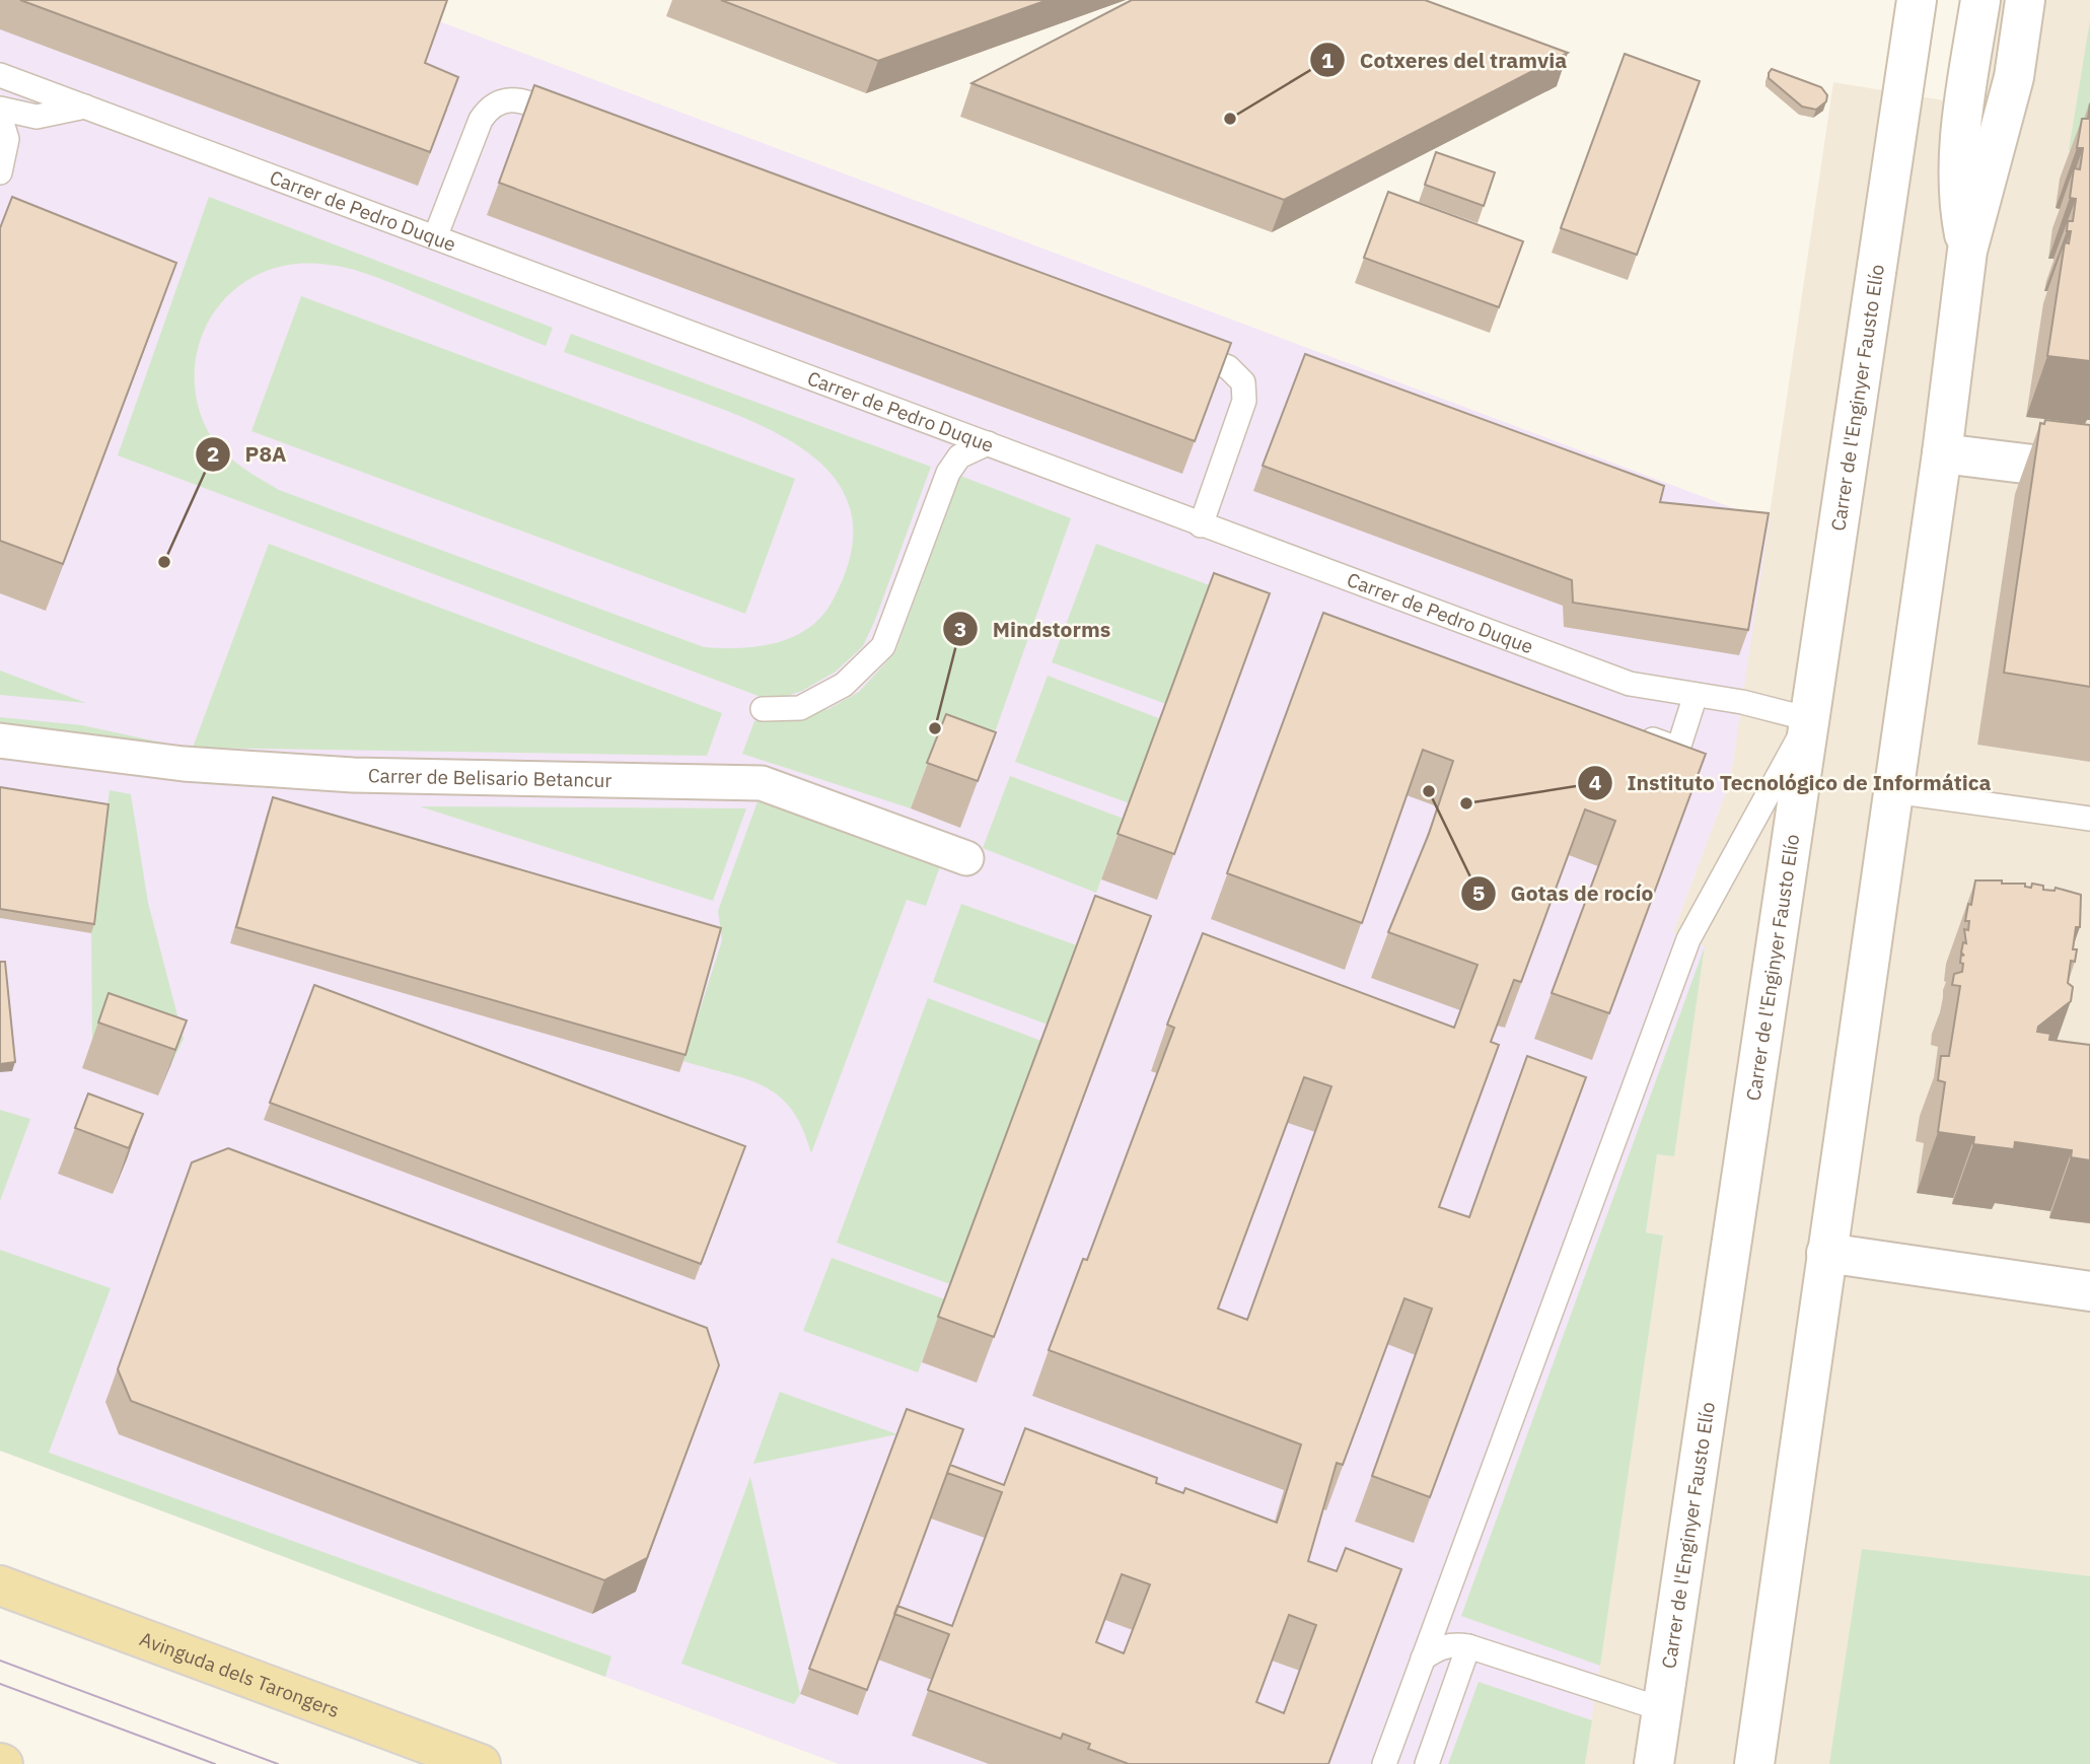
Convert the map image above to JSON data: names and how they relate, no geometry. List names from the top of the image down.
{
  "streets": {
    "main road": ["Carrer de l'Enginyer Fausto Elío", "Avinguda dels Tarongers"],
    "street": ["Carrer de Belisario Betancur"],
    "lane": ["Carrer de Pedro Duque"]
  },
  "crossings": [
    ["Carrer de Pedro Duque", "Carrer de l'Enginyer Fausto Elío"]
  ],
  "places": [
    "Cotxeres del tramvia",
    "P8A",
    "Mindstorms",
    "Gotas de rocío",
    "Instituto Tecnológico de Informática"
  ]
}
